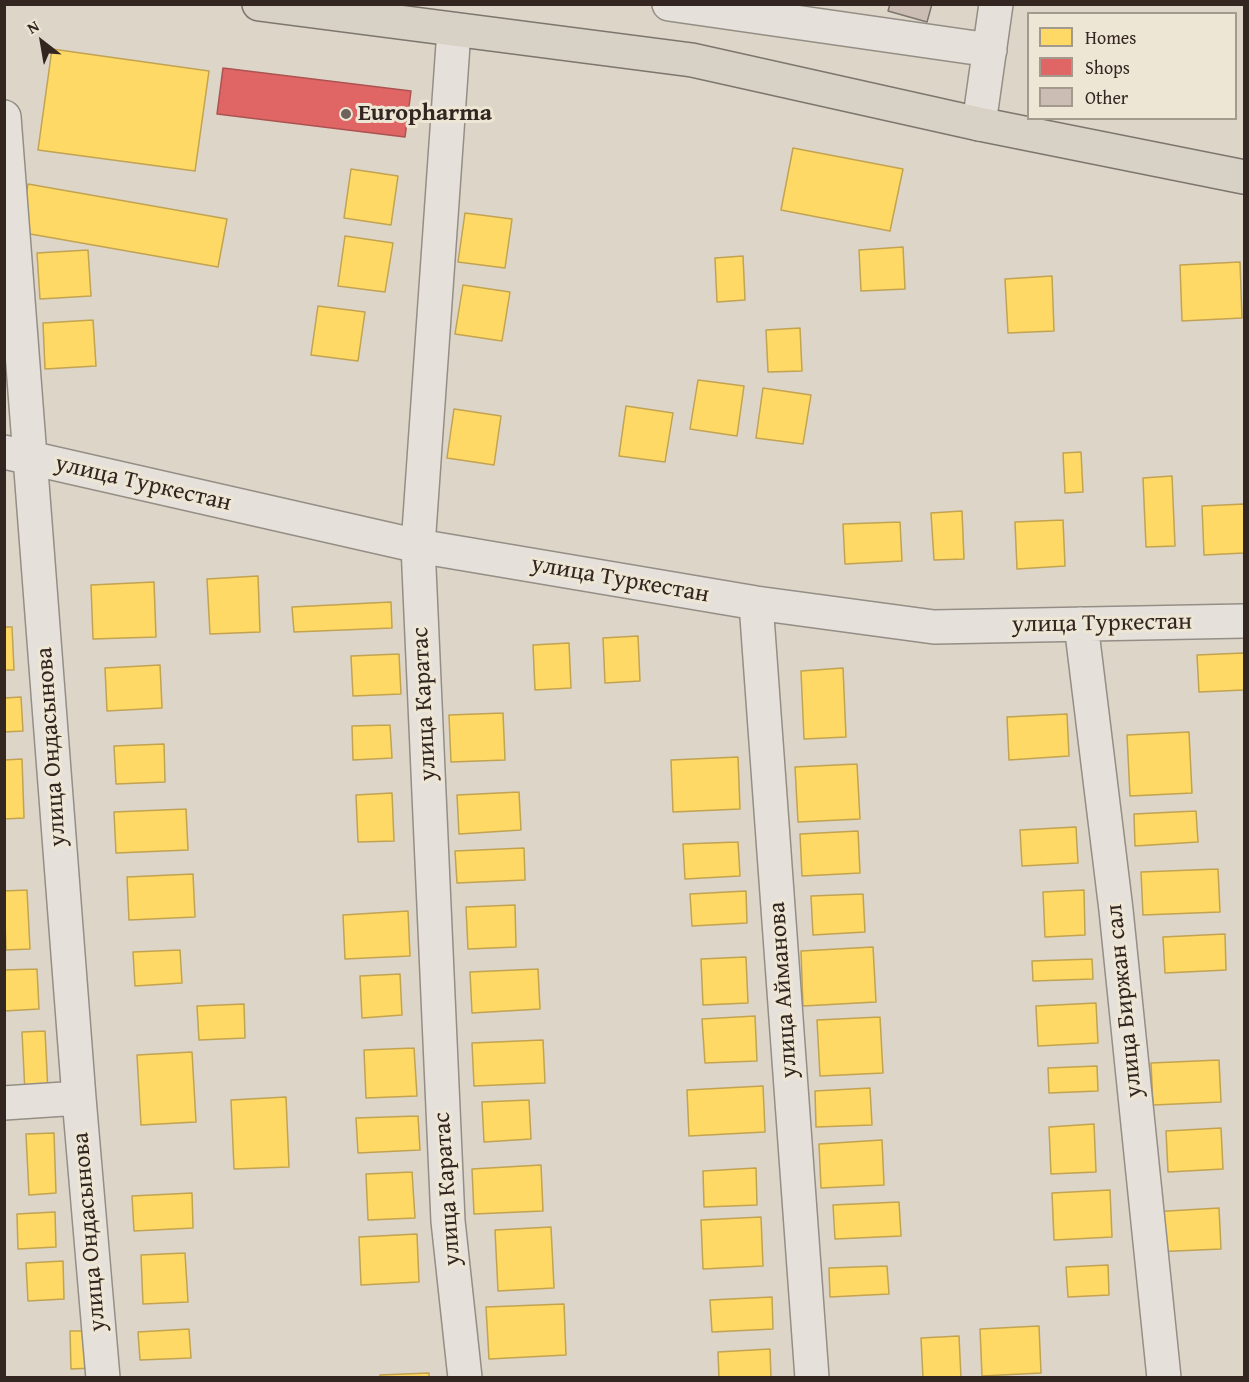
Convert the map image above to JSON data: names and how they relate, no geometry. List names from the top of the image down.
{
  "streets": {
    "street": [
      "улица Туркестан",
      "улица Каратас",
      "улица Ондасынова",
      "улица Айманова",
      "улица Биржан сал"
    ]
  },
  "crossings": [
    ["улица Туркестан", "улица Каратас"],
    ["улица Туркестан", "улица Ондасынова"],
    ["улица Туркестан", "улица Айманова"],
    ["улица Туркестан", "улица Биржан сал"]
  ],
  "places": ["Europharma"],
  "legend": ["Homes", "Shops", "Other"],
  "north": "top left"
}
